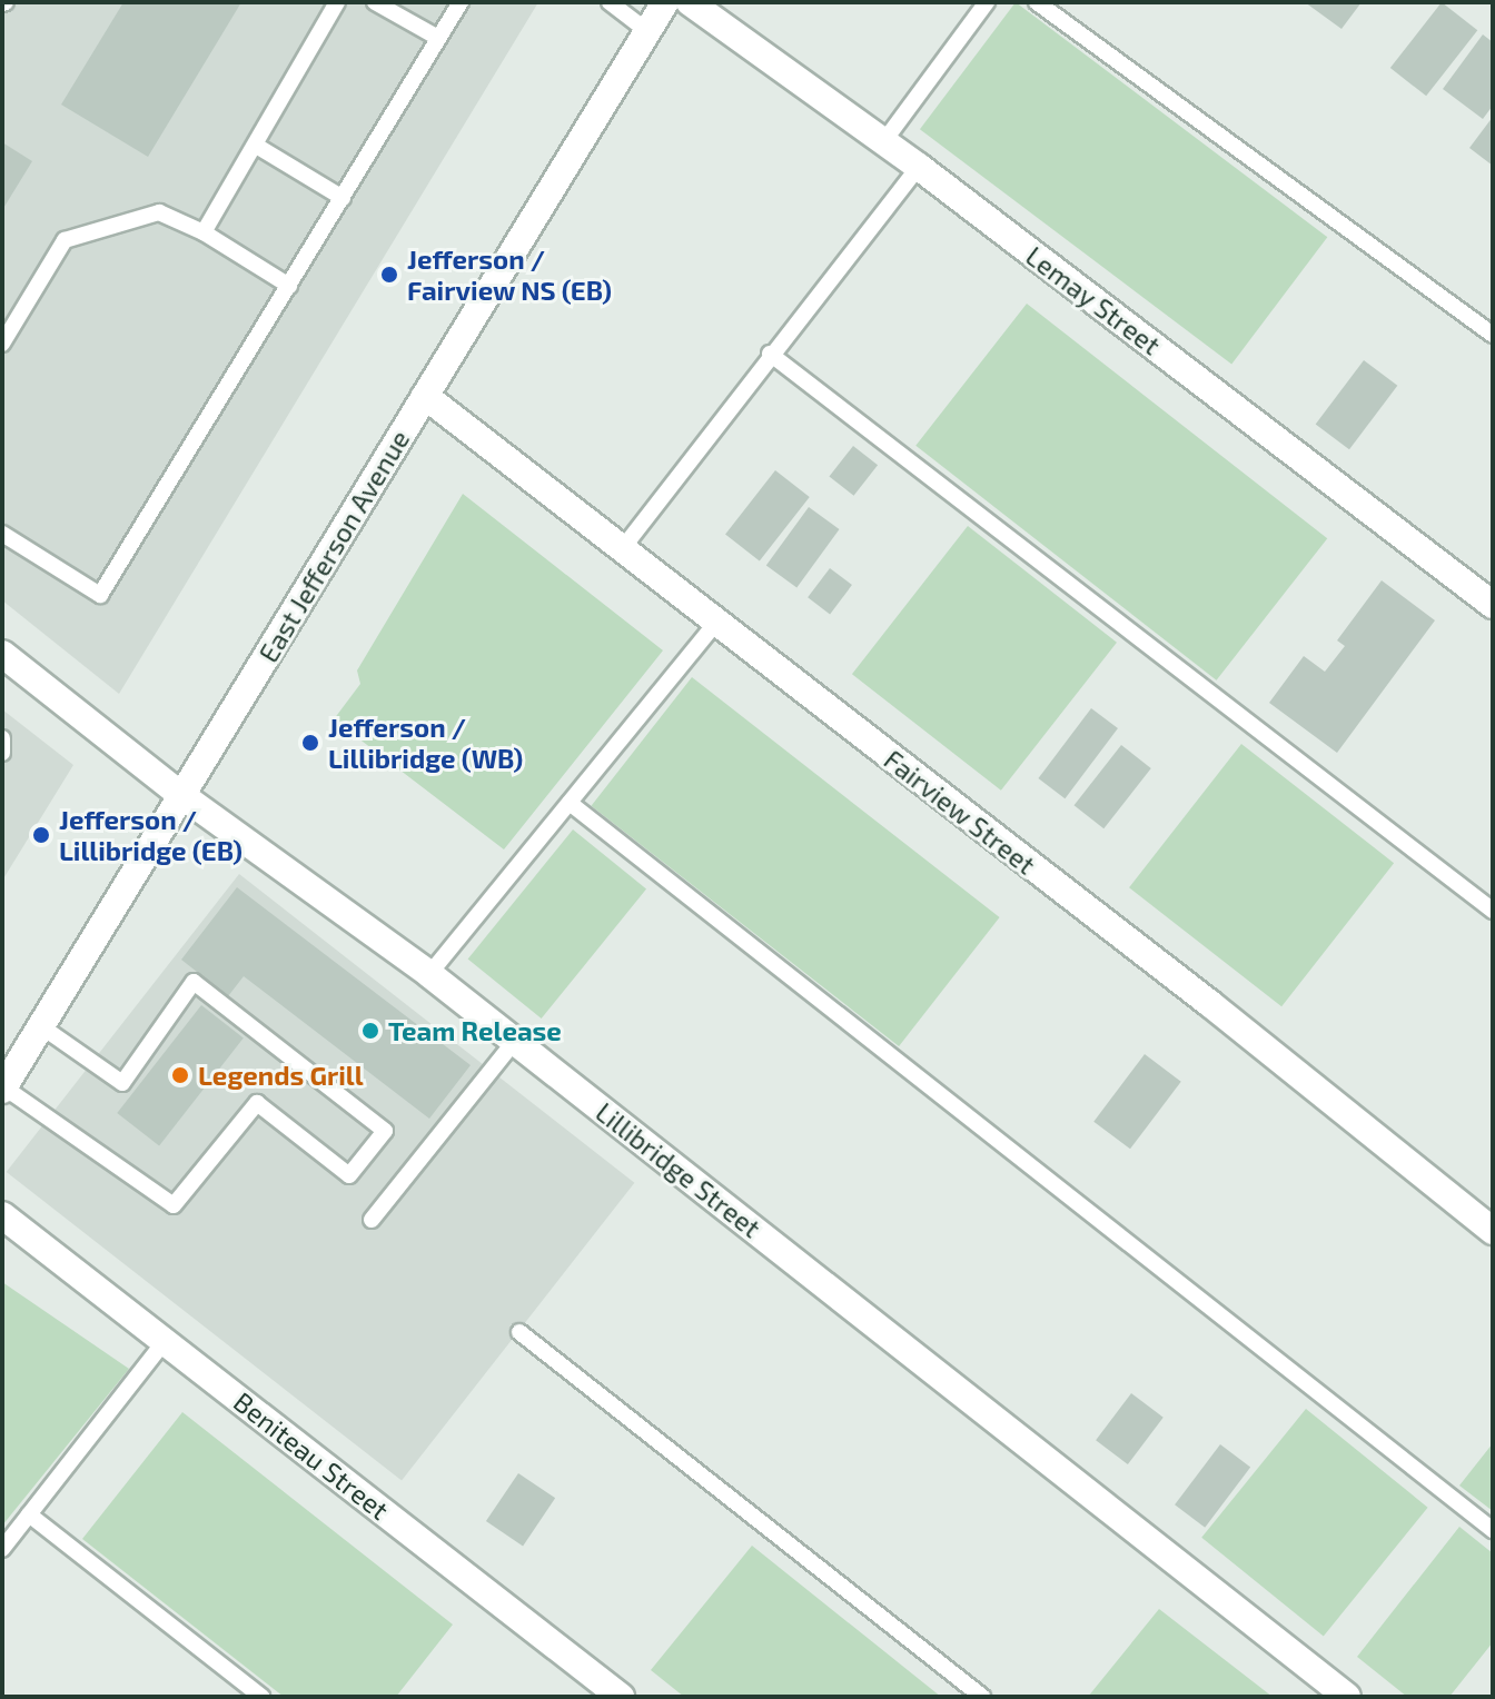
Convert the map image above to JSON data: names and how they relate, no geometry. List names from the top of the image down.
{
  "streets": {
    "street": [
      "Lemay Street",
      "East Jefferson Avenue",
      "Fairview Street",
      "Lillibridge Street",
      "Beniteau Street"
    ]
  },
  "crossings": [
    ["East Jefferson Avenue", "Fairview Street"],
    ["East Jefferson Avenue", "Lillibridge Street"]
  ],
  "places": [
    "Jefferson / Fairview NS (EB)",
    "Jefferson / Lillibridge (WB)",
    "Jefferson / Lillibridge (EB)",
    "Team Release",
    "Legends Grill"
  ]
}
